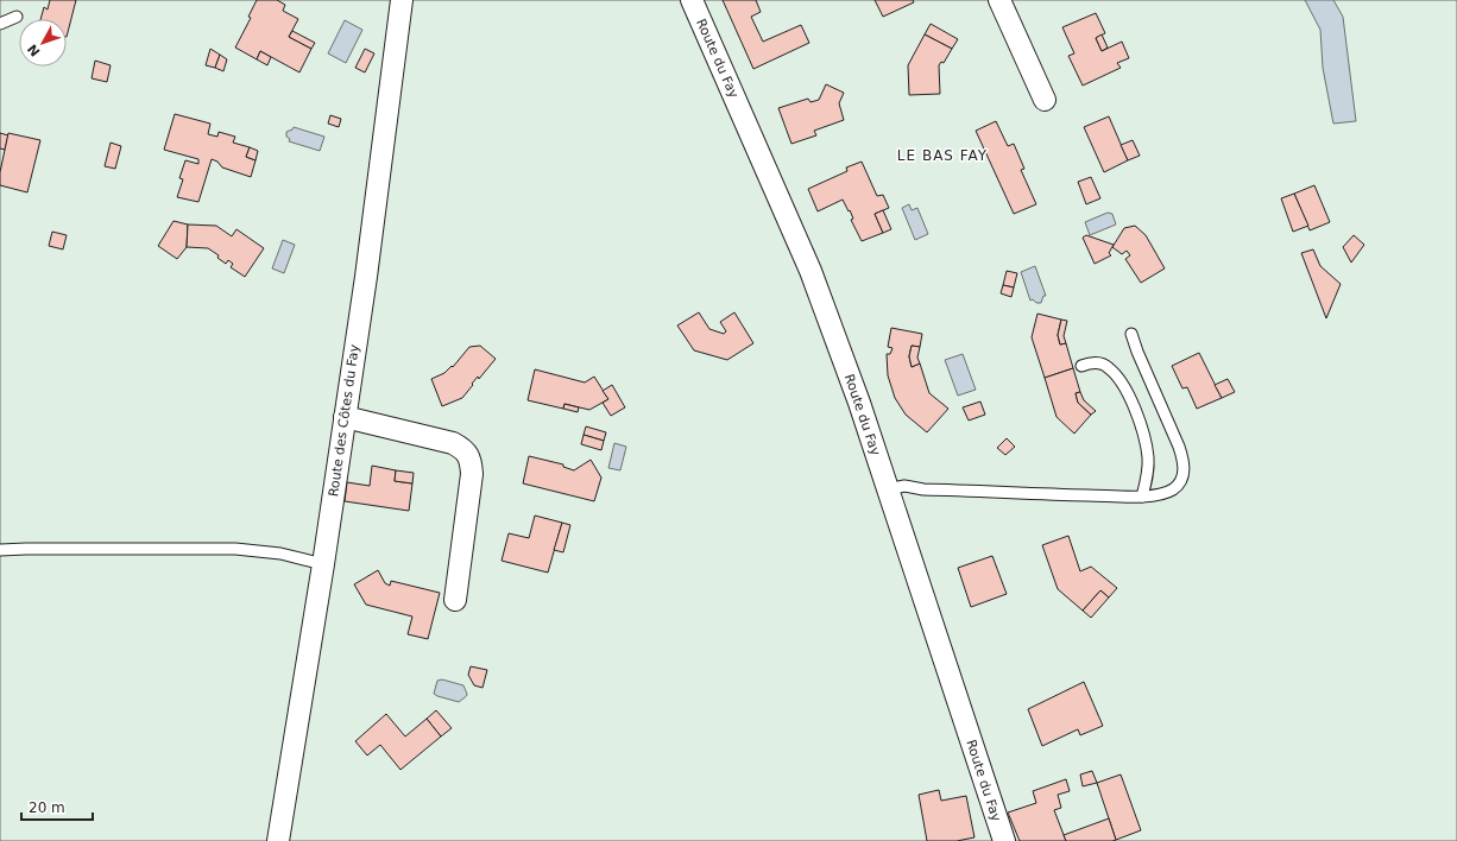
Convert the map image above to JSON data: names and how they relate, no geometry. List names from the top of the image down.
{
  "streets": {
    "street": ["Route du Fay", "Route des Côtes du Fay"]
  },
  "districts": ["LE BAS FAY"],
  "scale_bar": "20 m",
  "north": "bottom left"
}
